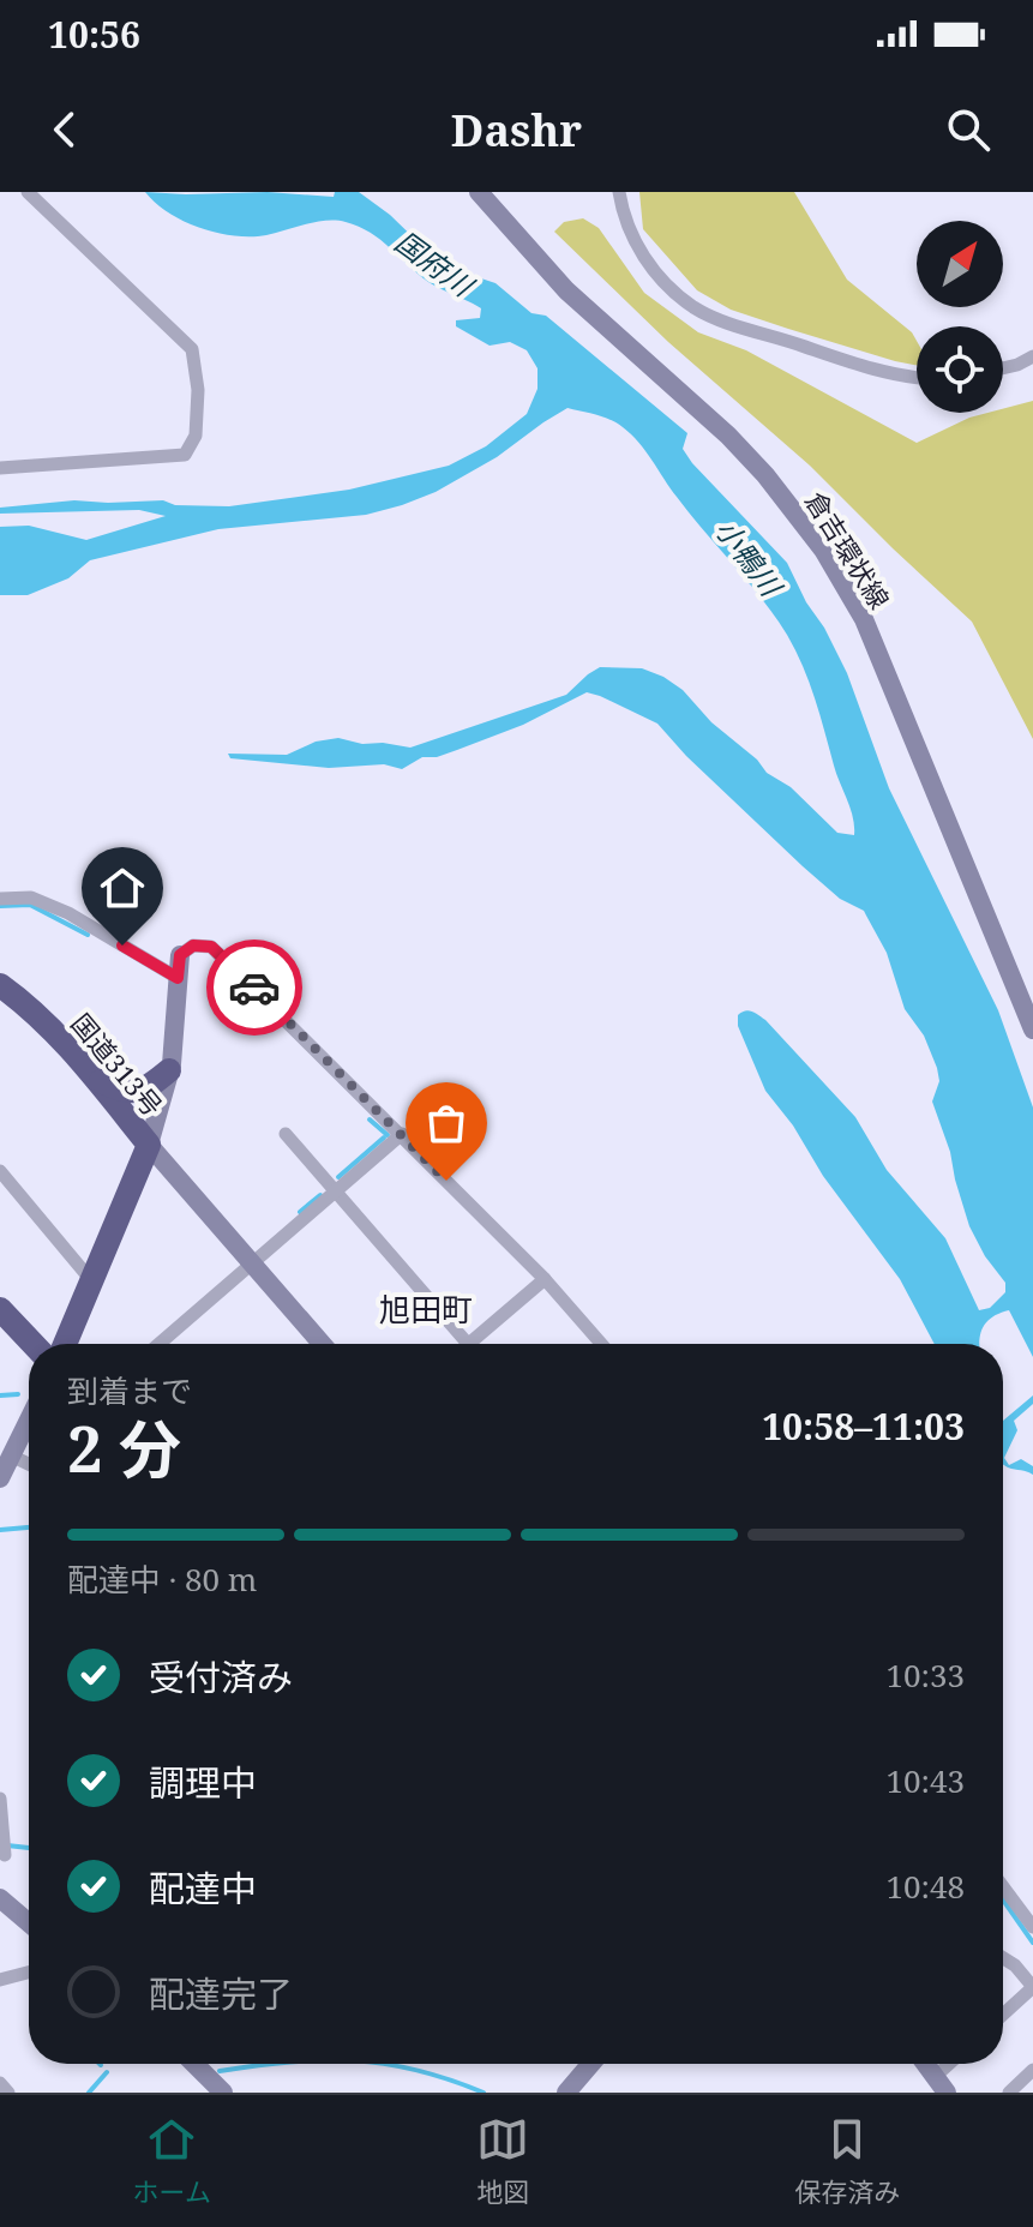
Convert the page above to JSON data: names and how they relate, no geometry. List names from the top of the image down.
{
  "streets": {
    "highway": ["国道313号"],
    "main road": ["倉吉環状線"]
  },
  "districts": ["旭田町"],
  "water": ["国府川", "小鴨川"],
  "north": "top right",
  "page": {
    "status": "10:56",
    "header": "Dashr",
    "heading": ["2 分", "到着まで", "10:58–11:03"],
    "bar": "配達中 · 80 m",
    "list": [
      ["受付済み", "10:33"],
      ["調理中", "10:43"],
      ["配達中", "10:48"],
      "配達完了"
    ],
    "tabs": ["ホーム", "地図", "保存済み"]
  }
}
